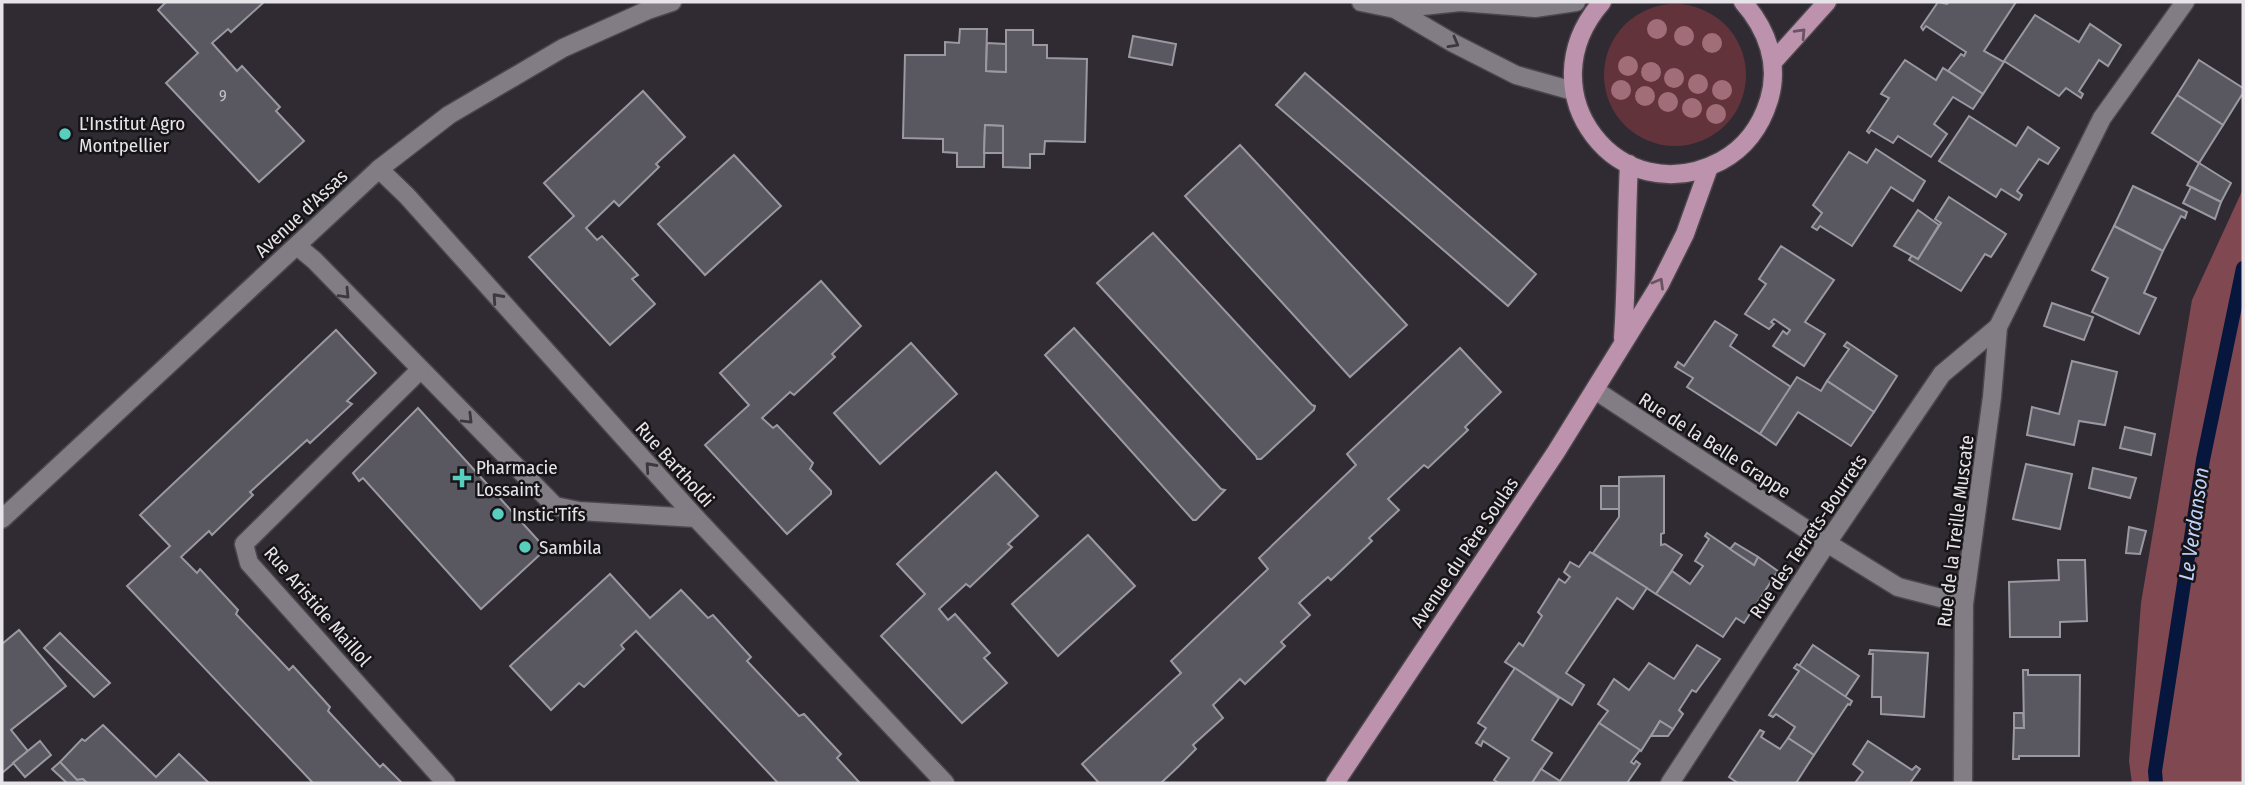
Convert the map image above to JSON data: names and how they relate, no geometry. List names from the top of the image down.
{
  "streets": {
    "main road": ["Avenue du Père Soulas"],
    "street": [
      "Avenue d'Assas",
      "Rue de la Belle Grappe",
      "Rue Bartholdi",
      "Rue de la Treille Muscate",
      "Rue des Terrets-Bourrets",
      "Rue Aristide Maillol"
    ]
  },
  "crossings": [
    ["Avenue d'Assas", "Rue Bartholdi"],
    ["Rue de la Belle Grappe", "Rue de la Treille Muscate"],
    ["Rue de la Belle Grappe", "Rue des Terrets-Bourrets"],
    ["Rue de la Belle Grappe", "Avenue du Père Soulas"],
    ["Rue de la Treille Muscate", "Rue des Terrets-Bourrets"]
  ],
  "water": ["Le Verdanson"],
  "places": {
    "other": ["L'Institut Agro Montpellier", "Instic'Tifs", "Sambila"],
    "health": ["Pharmacie Lossaint"]
  },
  "house_numbers": ["9"]
}
